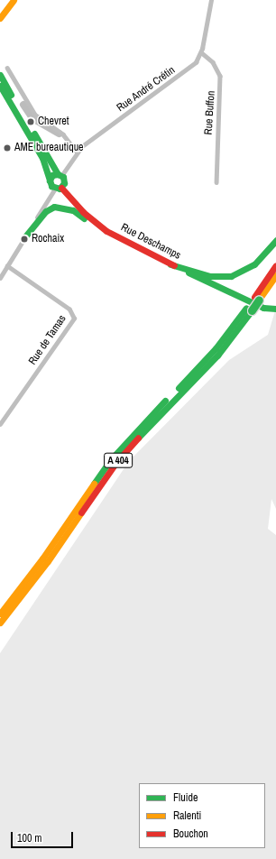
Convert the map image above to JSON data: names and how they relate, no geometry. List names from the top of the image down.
{
  "streets": {
    "main road": ["Rue Deschamps", "A 404"],
    "street": ["Rue André Crétin", "Rue Buffon", "Rue de Tamas"]
  },
  "crossings": [
    ["Rue André Crétin", "Rue Buffon"],
    ["Rue André Crétin", "Rue Deschamps"]
  ],
  "places": ["Chevret", "AME bureautique", "Rochaix"],
  "legend": ["Fluide", "Ralenti", "Bouchon"],
  "scale_bar": "100 m"
}
